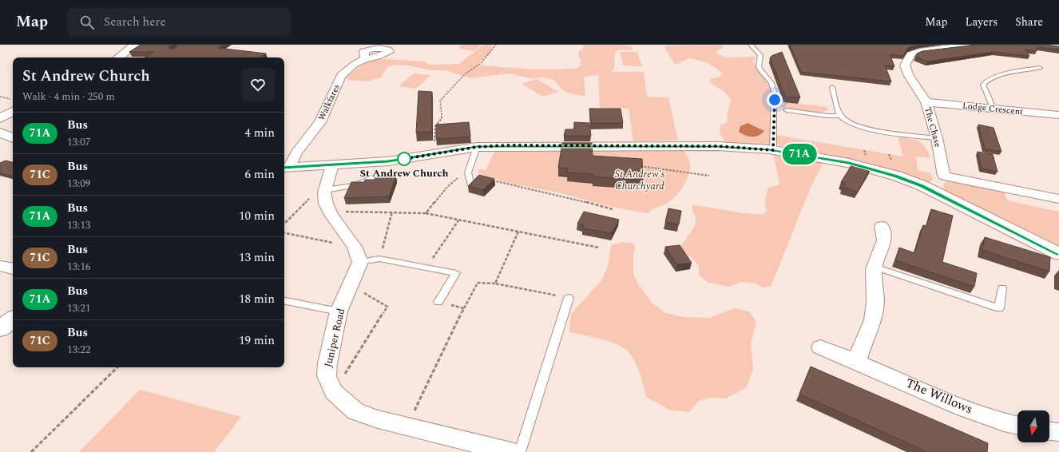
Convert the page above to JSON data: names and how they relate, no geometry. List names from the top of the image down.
{
  "streets": {
    "street": [
      "Walkfares",
      "Lodge Crescent",
      "The Chase",
      "Juniper Road",
      "The Willows"
    ]
  },
  "crossings": [
    ["Lodge Crescent", "The Chase"]
  ],
  "parks": ["St Andrew's Churchyard"],
  "places": ["St Andrew Church"],
  "lines": ["bus line 71A"],
  "north": "bottom",
  "page": {
    "header": "Map",
    "search": "Search here",
    "nav": ["Map", "Layers", "Share"],
    "on_map": "71A",
    "heading": ["St Andrew Church", "Walk · 4 min · 250 m"],
    "list": [
      {
        "mark": "71A",
        "name": "Bus",
        "note": "13:07",
        "value": "4 min"
      },
      {
        "mark": "71C",
        "name": "Bus",
        "note": "13:09",
        "value": "6 min"
      },
      {
        "mark": "71A",
        "name": "Bus",
        "note": "13:13",
        "value": "10 min"
      },
      {
        "mark": "71C",
        "name": "Bus",
        "note": "13:16",
        "value": "13 min"
      },
      {
        "mark": "71A",
        "name": "Bus",
        "note": "13:21",
        "value": "18 min"
      },
      {
        "mark": "71C",
        "name": "Bus",
        "note": "13:22",
        "value": "19 min"
      }
    ]
  }
}
